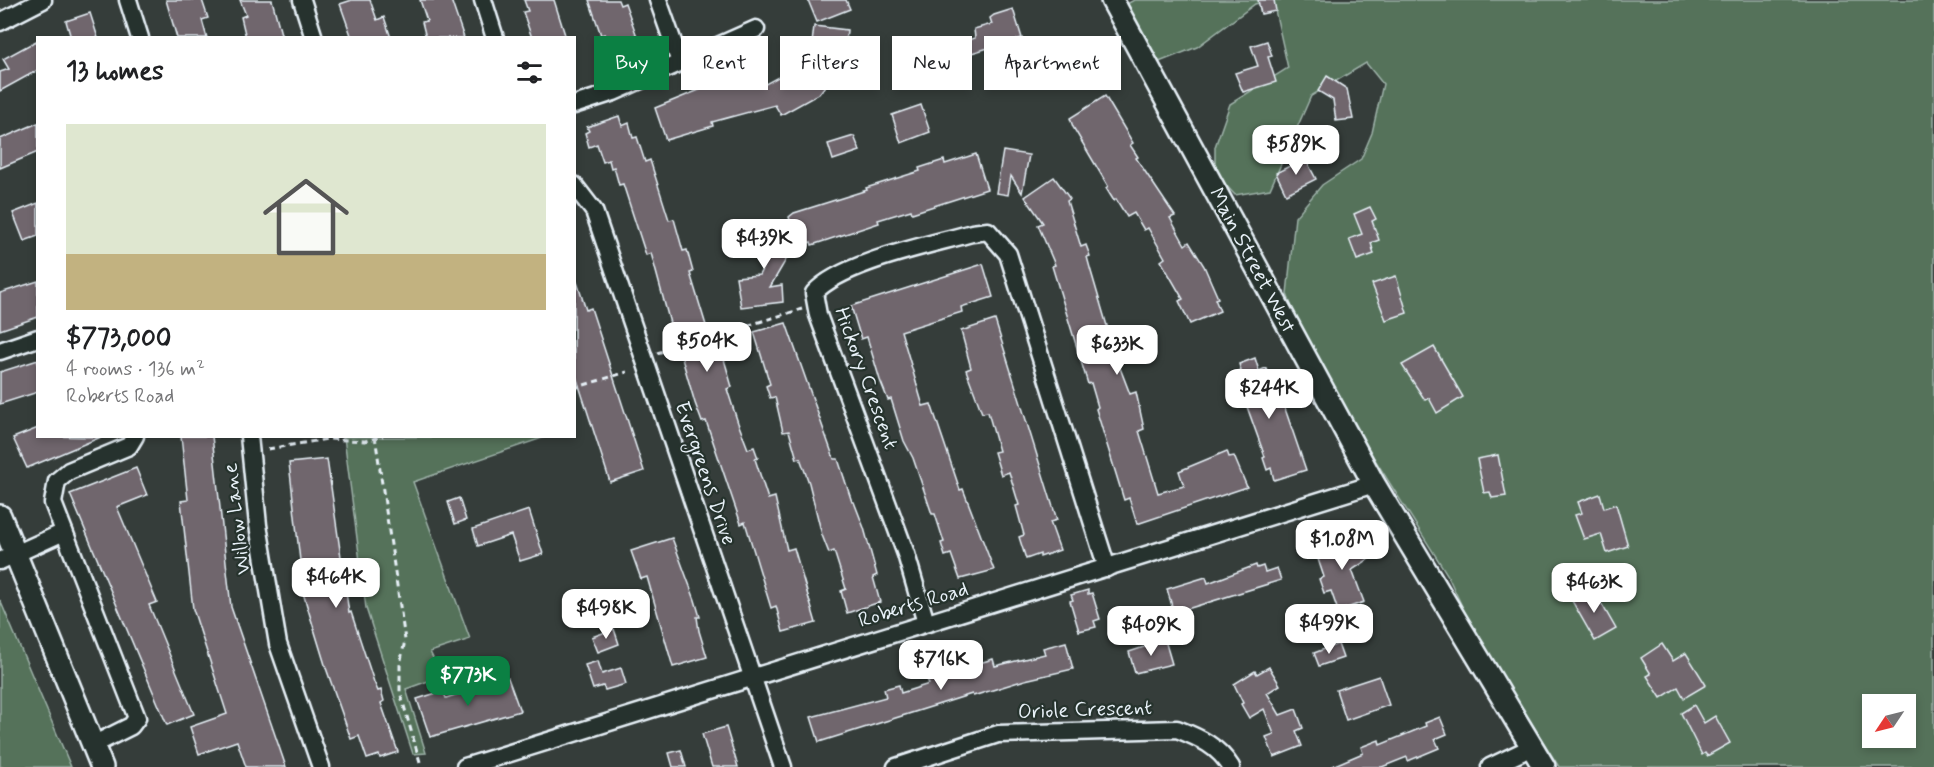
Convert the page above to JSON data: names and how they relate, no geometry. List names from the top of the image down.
{
  "streets": {
    "main road": ["Main Street West"],
    "street": [
      "Hickory Crescent",
      "Evergreens Drive",
      "Willow Lane",
      "Roberts Road",
      "Oriole Crescent"
    ]
  },
  "crossings": [
    ["Main Street West", "Roberts Road"],
    ["Hickory Crescent", "Roberts Road"],
    ["Evergreens Drive", "Roberts Road"]
  ],
  "north": "bottom left",
  "page": {
    "chip": [
      "Buy",
      "Rent",
      "Filters",
      "New",
      "Apartment"
    ],
    "heading": "13 homes",
    "list": [
      {
        "name": "$773,000",
        "note": "4 rooms · 136 m² · Roberts Road"
      }
    ],
    "price": [
      "$589K",
      "$439K",
      "$504K",
      "$633K",
      "$244K",
      "$1.08M",
      "$464K",
      "$463K",
      "$498K",
      "$499K",
      "$409K",
      "$716K",
      "$773K"
    ]
  }
}
